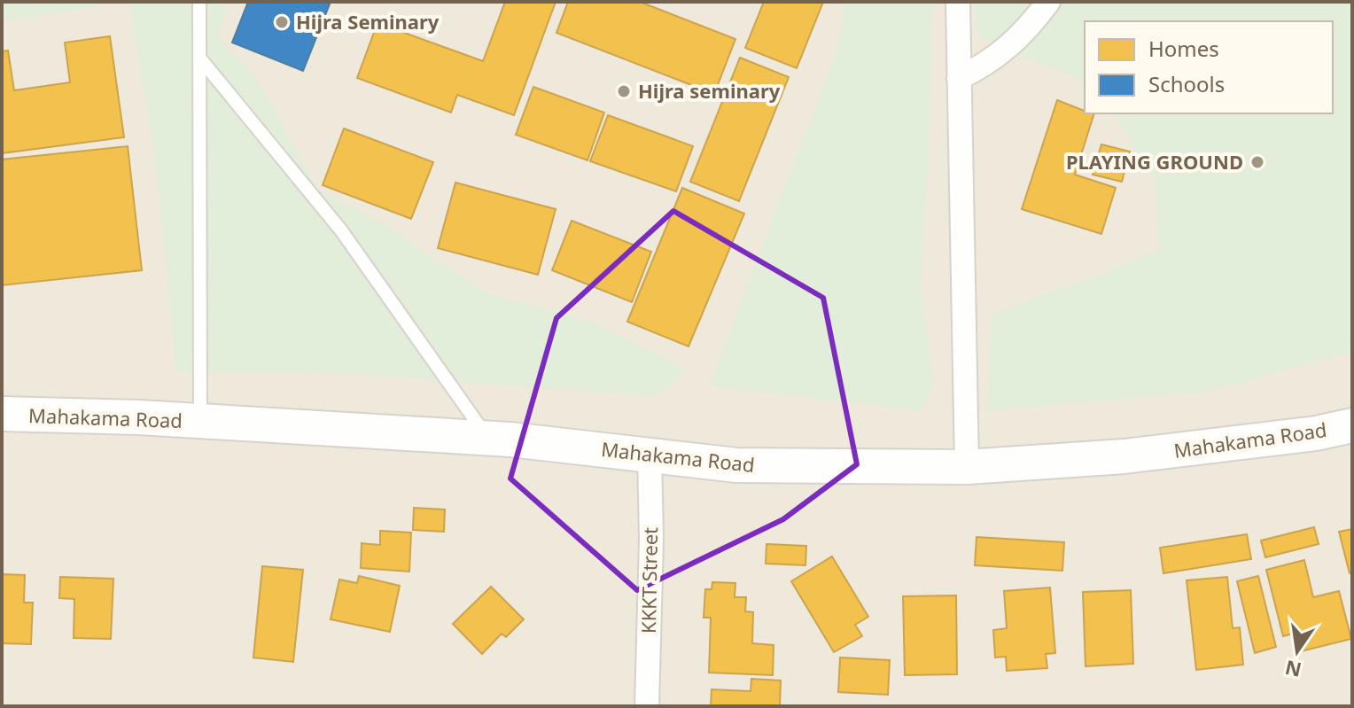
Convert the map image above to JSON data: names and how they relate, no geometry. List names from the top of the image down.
{
  "streets": {
    "street": ["Mahakama Road", "KKKT Street"]
  },
  "crossings": [
    ["Mahakama Road", "KKKT Street"]
  ],
  "places": ["Hijra Seminary", "Hijra seminary", "PLAYING GROUND"],
  "legend": ["Homes", "Schools"],
  "north": "bottom"
}
